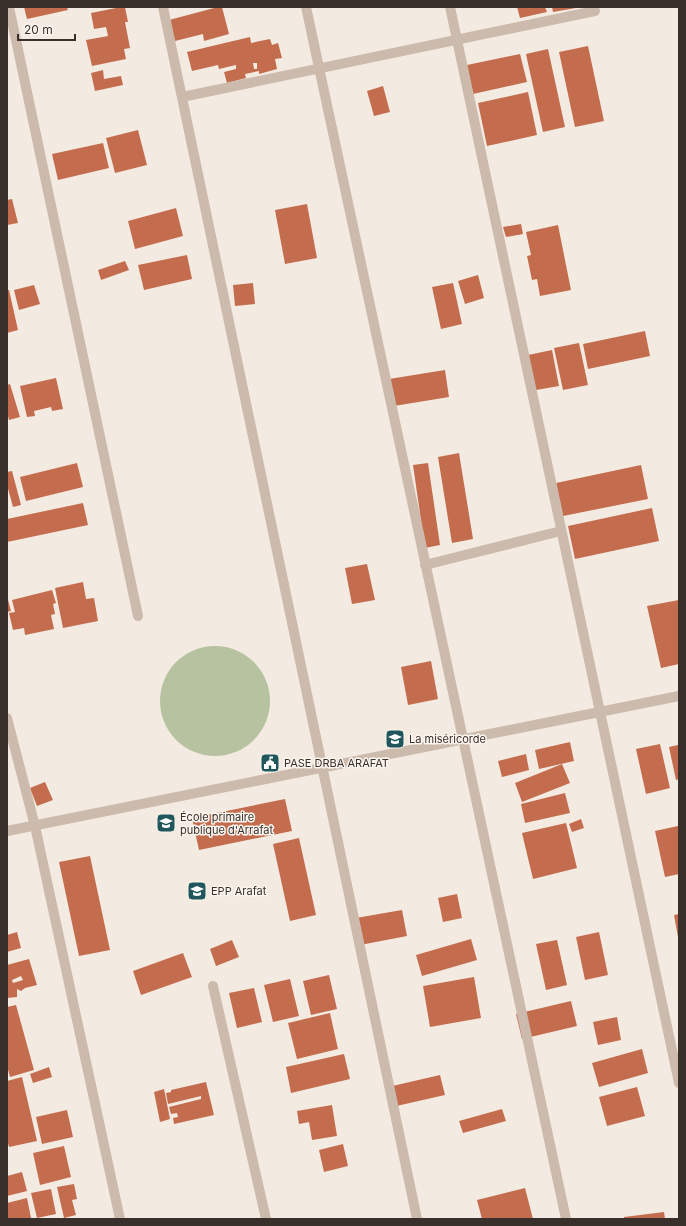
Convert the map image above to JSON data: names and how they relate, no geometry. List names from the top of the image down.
{
  "places": {
    "school or university": ["La miséricorde", "École primaire publique d'Arrafat", "EPP Arafat"],
    "public building": ["PASE DRBA ARAFAT"]
  },
  "scale_bar": "20 m"
}
